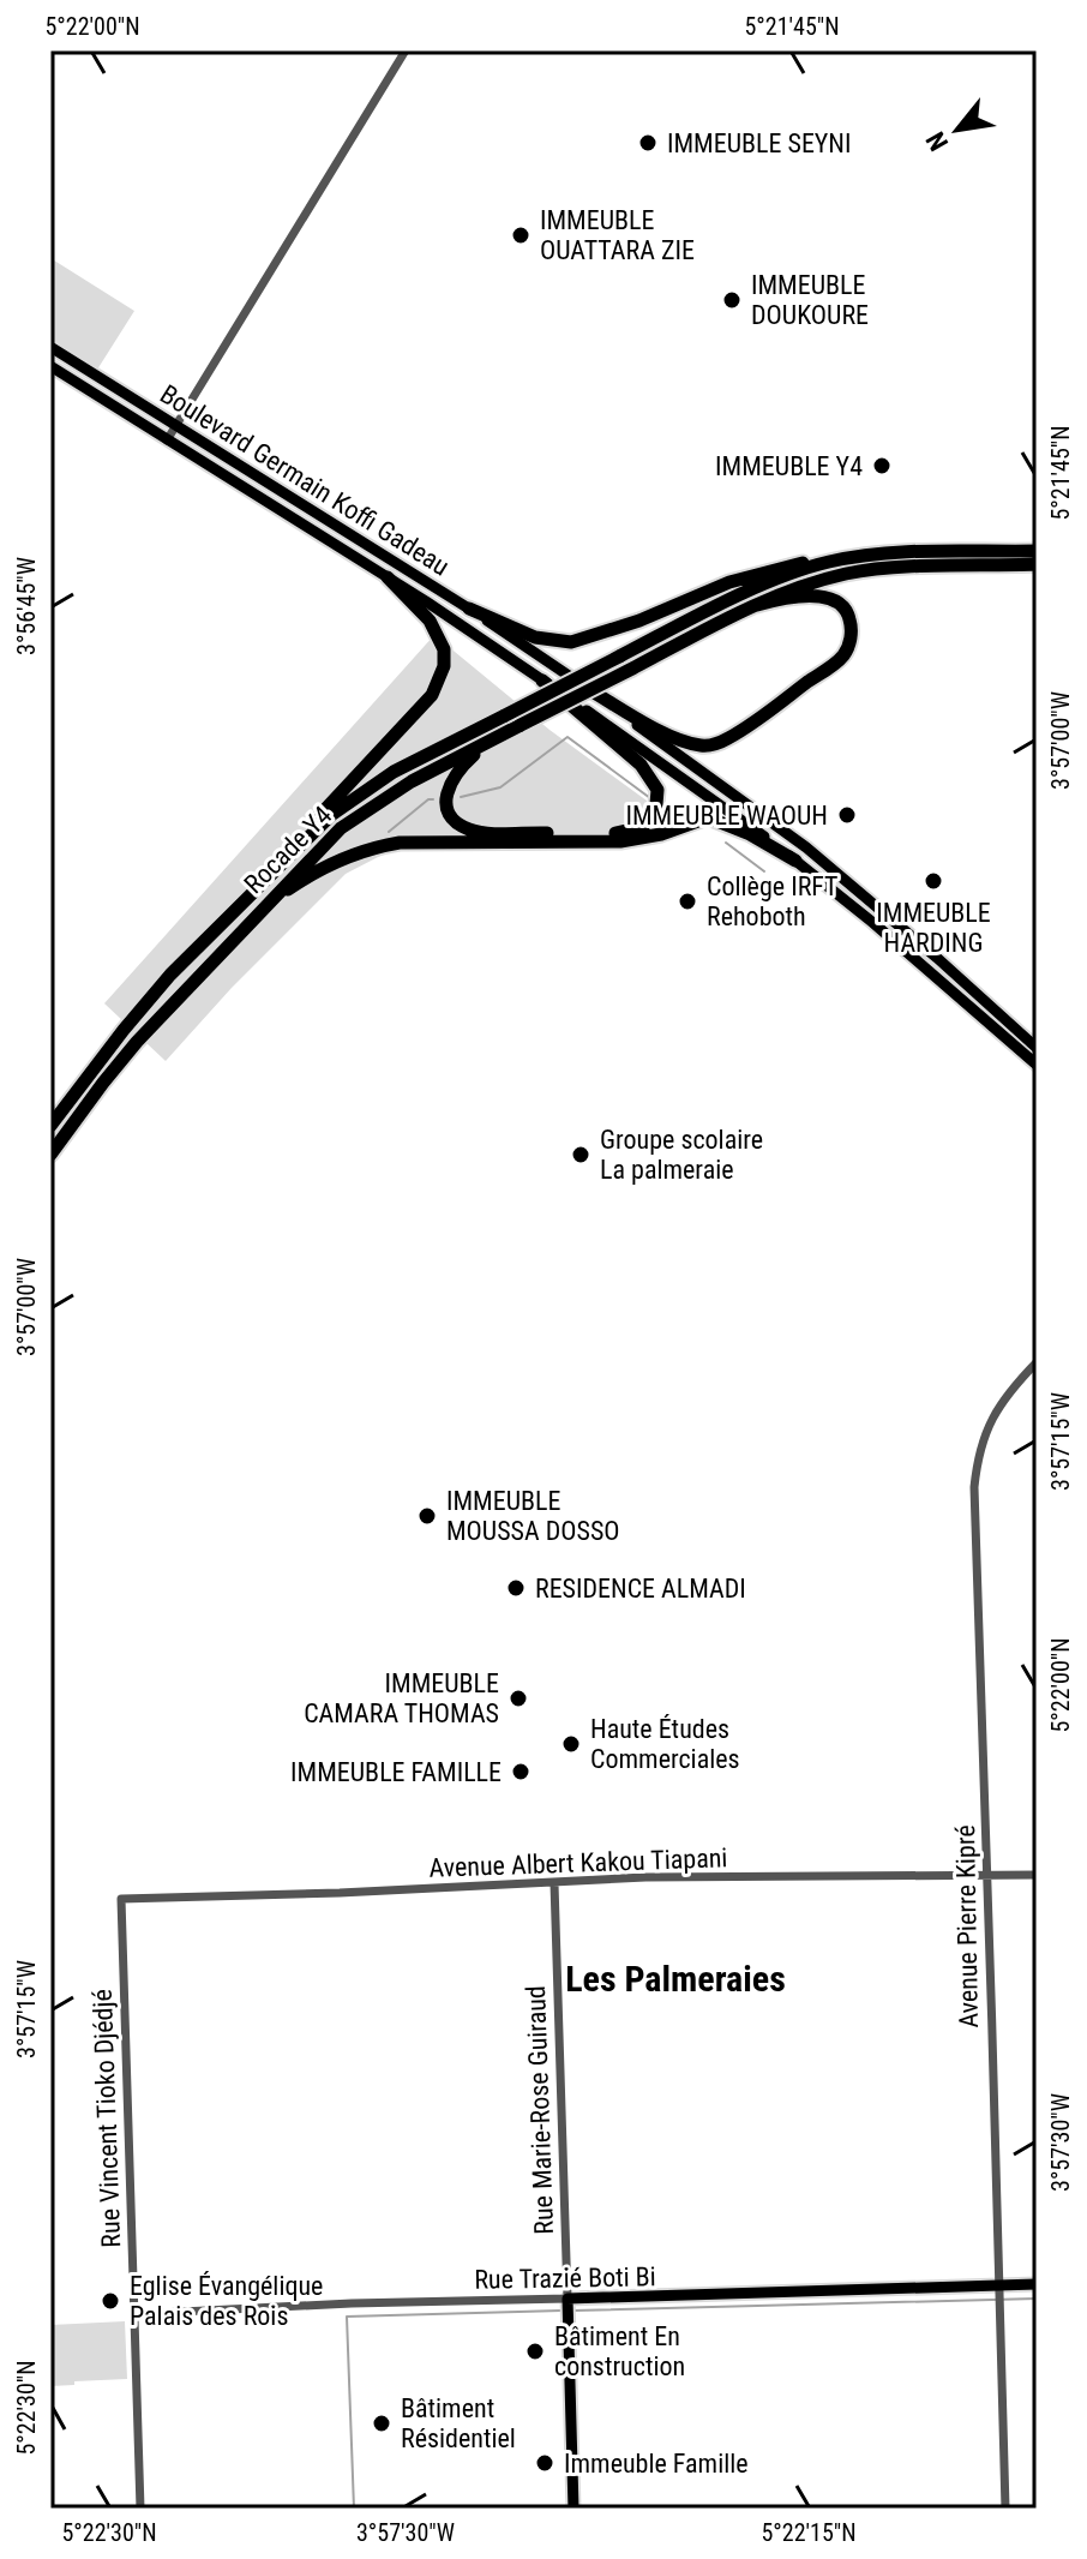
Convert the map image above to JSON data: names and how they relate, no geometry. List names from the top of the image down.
{
  "streets": {
    "highway": ["Rocade Y4"],
    "main road": ["Boulevard Germain Koffi Gadeau", "Rue Marie-Rose Guiraud", "Rue Trazié Boti Bi"],
    "street": ["Avenue Albert Kakou Tiapani", "Avenue Pierre Kipré", "Rue Vincent Tioko Djédjé"]
  },
  "crossings": [
    ["Avenue Albert Kakou Tiapani", "Avenue Pierre Kipré"],
    ["Avenue Albert Kakou Tiapani", "Rue Marie-Rose Guiraud"],
    ["Avenue Albert Kakou Tiapani", "Rue Vincent Tioko Djédjé"],
    ["Avenue Pierre Kipré", "Rue Trazié Boti Bi"],
    ["Rue Marie-Rose Guiraud", "Rue Trazié Boti Bi"],
    ["Rue Vincent Tioko Djédjé", "Rue Trazié Boti Bi"]
  ],
  "districts": ["Les Palmeraies"],
  "places": [
    "IMMEUBLE SEYNI",
    "IMMEUBLE OUATTARA ZIE",
    "IMMEUBLE DOUKOURE",
    "IMMEUBLE Y4",
    "IMMEUBLE WAOUH",
    "IMMEUBLE HARDING",
    "Collège IRFT Rehoboth",
    "Groupe scolaire La palmeraie",
    "IMMEUBLE MOUSSA DOSSO",
    "RESIDENCE ALMADI",
    "IMMEUBLE CAMARA THOMAS",
    "Haute Études Commerciales",
    "IMMEUBLE FAMILLE",
    "Eglise Évangélique Palais des Rois",
    "Bâtiment En construction",
    "Bâtiment Résidentiel",
    "Immeuble Famille"
  ],
  "north": "bottom left",
  "coordinates": [
    "5°22'00\"N",
    "5°21'45\"N",
    "3°56'45\"W",
    "3°57'00\"W",
    "3°57'15\"W",
    "3°57'30\"W",
    "5°22'30\"N",
    "5°22'15\"N"
  ]
}
